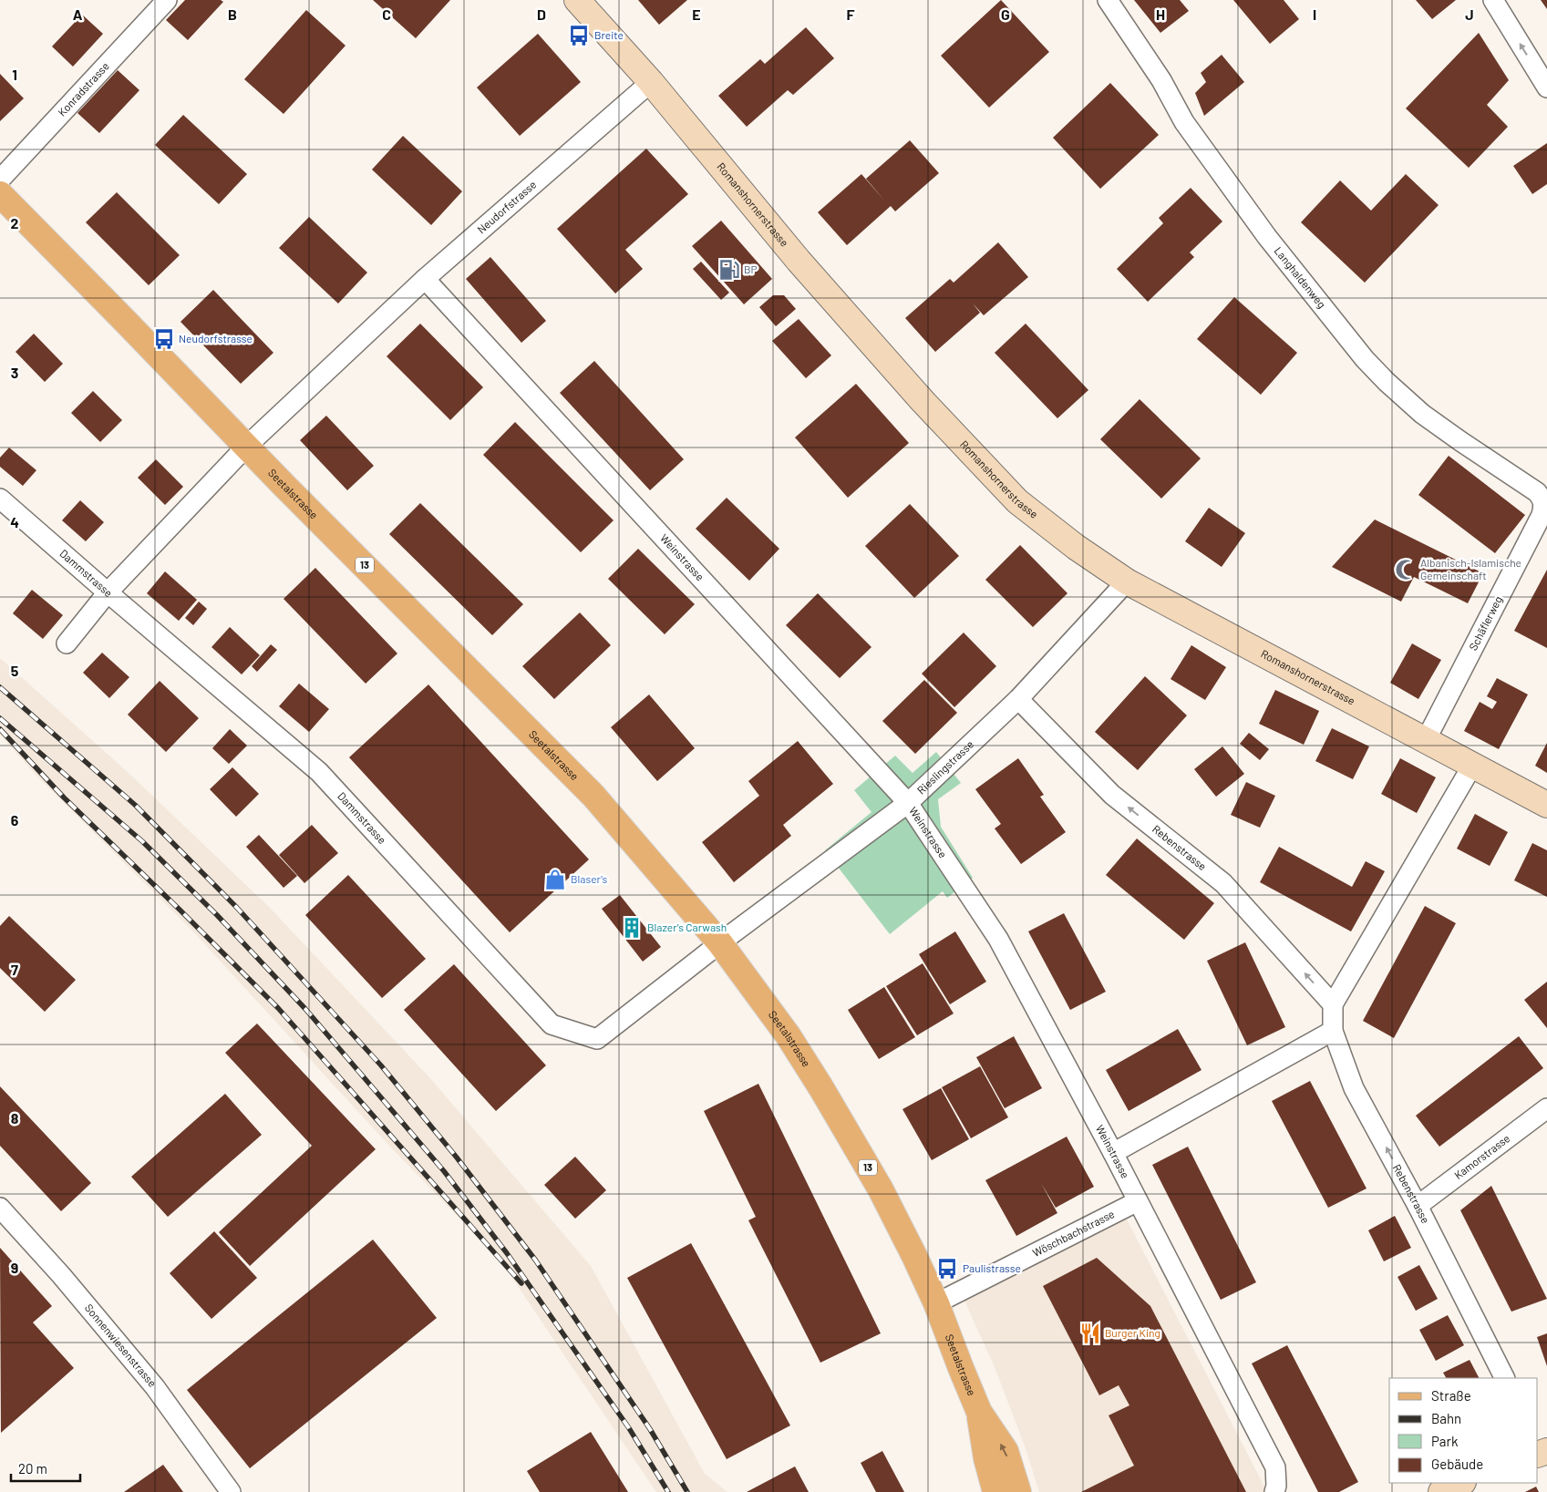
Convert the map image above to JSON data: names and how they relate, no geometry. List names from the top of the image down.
{
  "streets": {
    "main road": ["Seetalstrasse", "13"],
    "street": [
      "Konradstrasse",
      "Romanshornerstrasse",
      "Neudorfstrasse",
      "Langhaldenweg",
      "Weinstrasse",
      "Dammstrasse",
      "Schäflerweg",
      "Rieslingstrasse",
      "Rebenstrasse",
      "Kamorstrasse",
      "Wöschbachstrasse",
      "Sonnenwiesenstrasse"
    ]
  },
  "crossings": [
    ["Romanshornerstrasse", "Neudorfstrasse"],
    ["Romanshornerstrasse", "Schäflerweg"],
    ["Romanshornerstrasse", "Rieslingstrasse"],
    ["Neudorfstrasse", "Seetalstrasse"],
    ["Neudorfstrasse", "Weinstrasse"],
    ["Neudorfstrasse", "Dammstrasse"],
    ["Langhaldenweg", "Schäflerweg"],
    ["Seetalstrasse", "Dammstrasse"],
    ["Seetalstrasse", "Rieslingstrasse"],
    ["Seetalstrasse", "Wöschbachstrasse"],
    ["Weinstrasse", "Rieslingstrasse"],
    ["Weinstrasse", "Wöschbachstrasse"],
    ["Dammstrasse", "Rieslingstrasse"],
    ["Rieslingstrasse", "Rebenstrasse"],
    ["Rebenstrasse", "Kamorstrasse"]
  ],
  "one_way": ["Rebenstrasse"],
  "places": {
    "bus stop": ["Breite", "Neudorfstrasse", "Paulistrasse"],
    "fuel station": ["BP"],
    "mosque": ["Albanisch-Islamische Gemeinschaft"],
    "shop": ["Blaser's"],
    "building": ["Blazer's Carwash"],
    "restaurant": ["Burger King"]
  },
  "legend": [
    "Straße",
    "Bahn",
    "Park",
    "Gebäude"
  ],
  "scale_bar": "20 m",
  "grid": {
    "columns": [
      "A",
      "B",
      "C",
      "D",
      "E",
      "F",
      "G",
      "H",
      "I",
      "J"
    ],
    "rows": [
      "1",
      "2",
      "3",
      "4",
      "5",
      "6",
      "7",
      "8",
      "9"
    ]
  }
}
